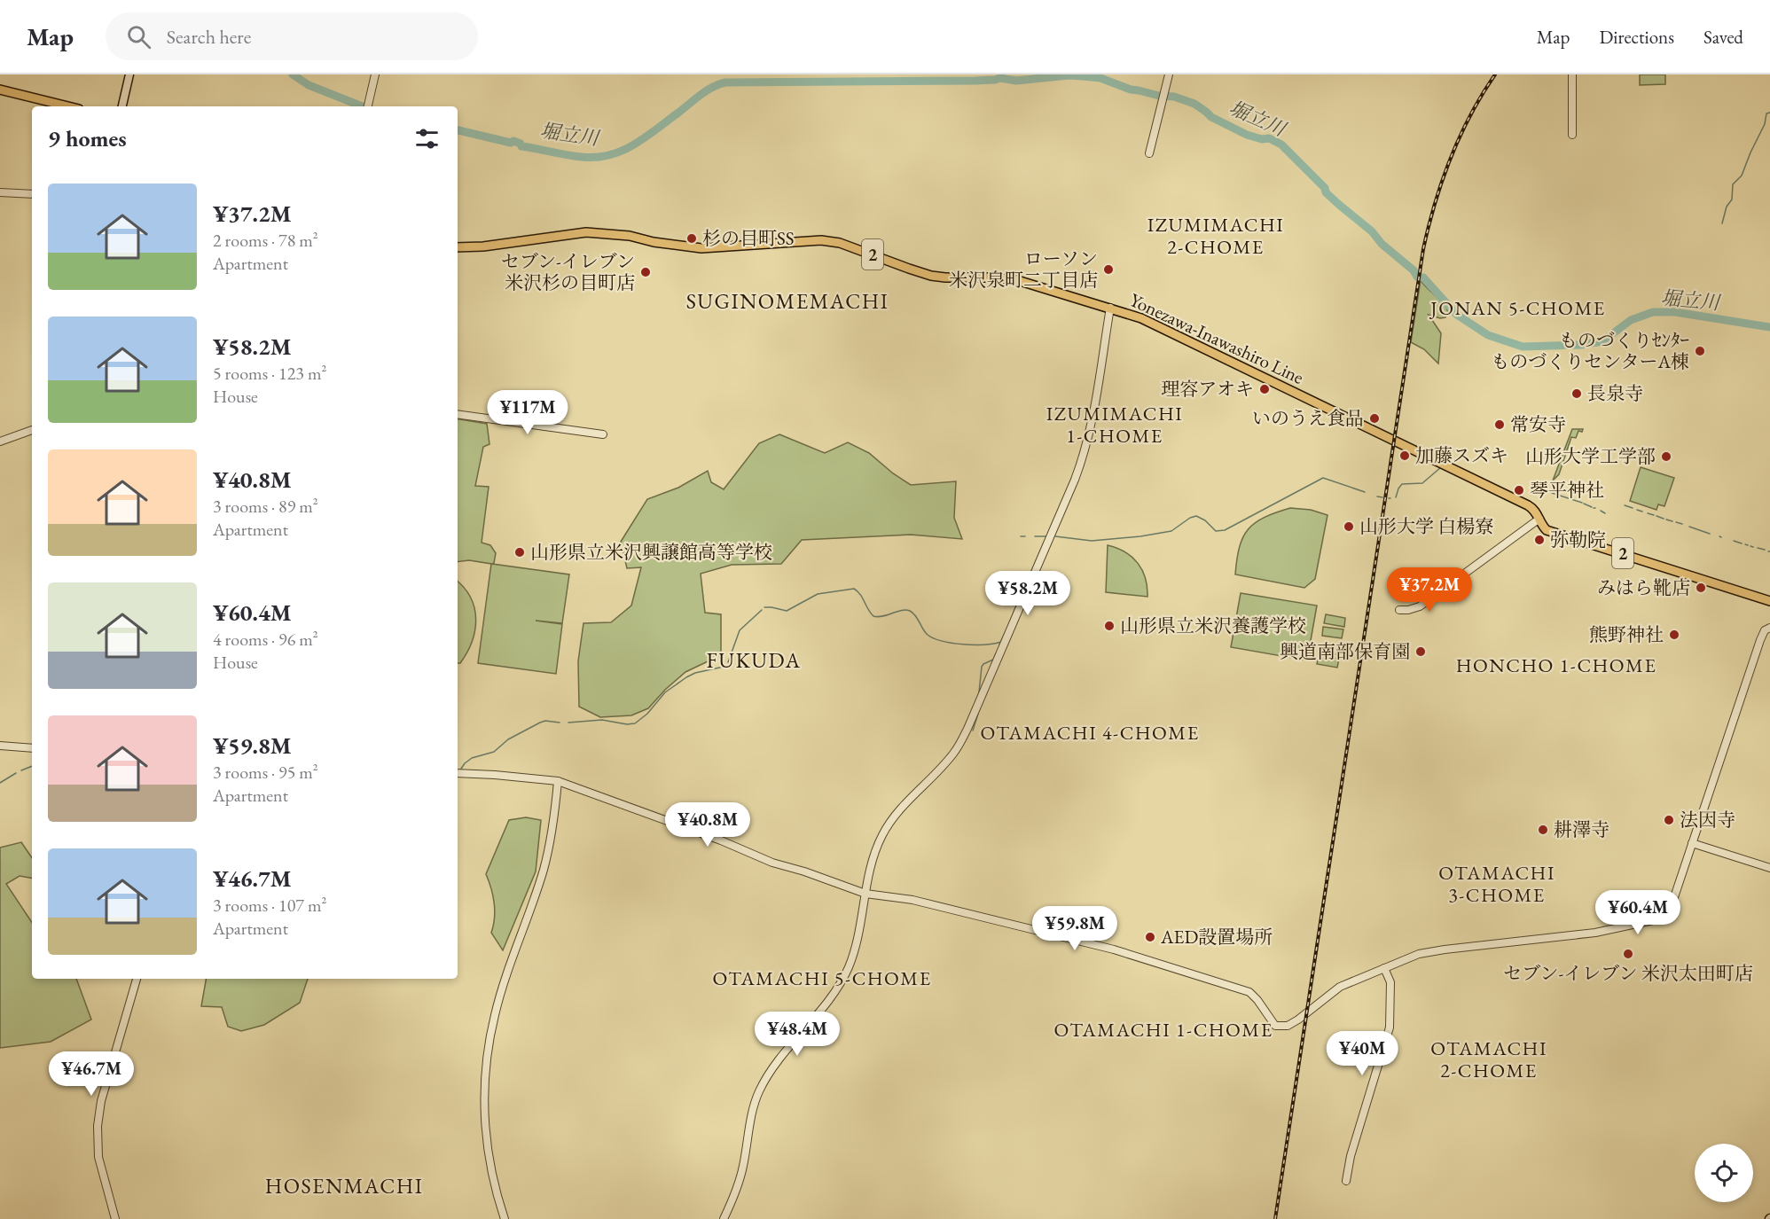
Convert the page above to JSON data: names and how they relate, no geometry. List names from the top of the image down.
{
  "streets": {
    "main road": ["2", "Yonezawa-Inawashiro Line"]
  },
  "districts": [
    "IZUMIMACHI 2-CHOME",
    "SUGINOMEMACHI",
    "JONAN 5-CHOME",
    "IZUMIMACHI 1-CHOME",
    "FUKUDA",
    "HONCHO 1-CHOME",
    "OTAMACHI 4-CHOME",
    "OTAMACHI 3-CHOME",
    "OTAMACHI 5-CHOME",
    "OTAMACHI 1-CHOME",
    "OTAMACHI 2-CHOME",
    "HOSENMACHI"
  ],
  "water": ["堀立川"],
  "places": [
    "杉の目町SS",
    "ローソン 米沢泉町二丁目店",
    "セブン-イレブン 米沢杉の目町店",
    "ものづくりｾﾝﾀｰ ものづくりセンターA棟",
    "理容アオキ",
    "長泉寺",
    "いのうえ食品",
    "常安寺",
    "加藤スズキ",
    "山形大学工学部",
    "琴平神社",
    "山形大学 白楊寮",
    "弥勒院",
    "山形県立米沢興譲館高等学校",
    "みはら靴店",
    "山形県立米沢養護学校",
    "熊野神社",
    "興道南部保育園",
    "法因寺",
    "耕澤寺",
    "AED設置場所",
    "セブン-イレブン 米沢太田町店"
  ],
  "page": {
    "header": "Map",
    "search": "Search here",
    "nav": ["Map", "Directions", "Saved"],
    "heading": "9 homes",
    "list": [
      {
        "name": "¥37.2M",
        "note": "2 rooms · 78 m² · Apartment"
      },
      {
        "name": "¥58.2M",
        "note": "5 rooms · 123 m² · House"
      },
      {
        "name": "¥40.8M",
        "note": "3 rooms · 89 m² · Apartment"
      },
      {
        "name": "¥60.4M",
        "note": "4 rooms · 96 m² · House"
      },
      {
        "name": "¥59.8M",
        "note": "3 rooms · 95 m² · Apartment"
      },
      {
        "name": "¥46.7M",
        "note": "3 rooms · 107 m² · Apartment"
      }
    ],
    "price": [
      "¥117M",
      "¥37.2M",
      "¥58.2M",
      "¥40.8M",
      "¥60.4M",
      "¥59.8M",
      "¥48.4M",
      "¥40M",
      "¥46.7M"
    ]
  }
}
